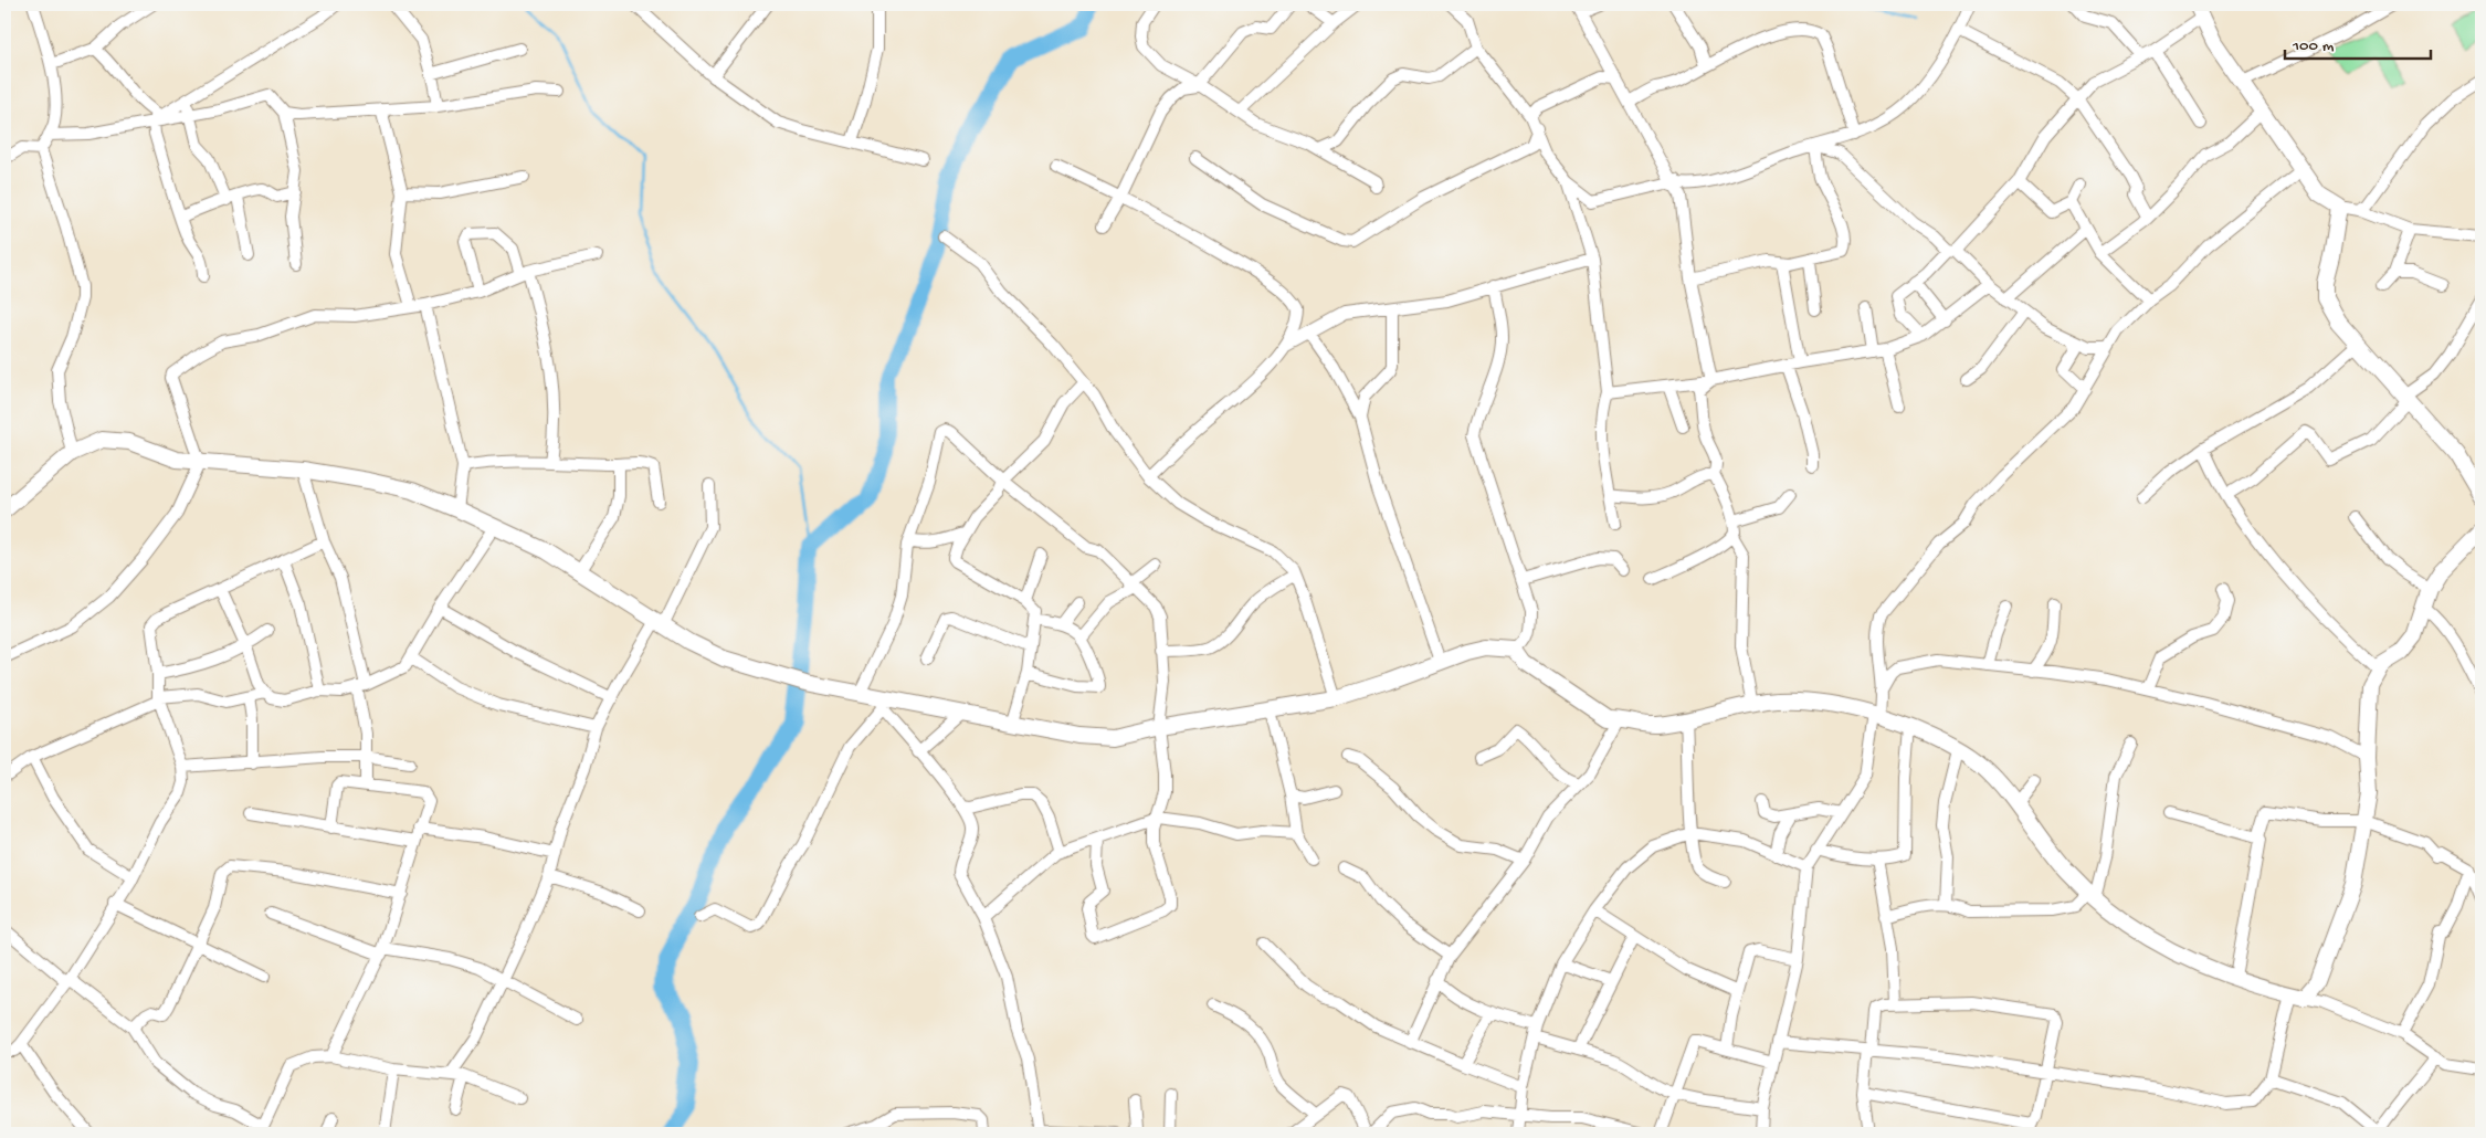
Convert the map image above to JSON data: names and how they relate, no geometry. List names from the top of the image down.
{
  "scale_bar": "100 m"
}
